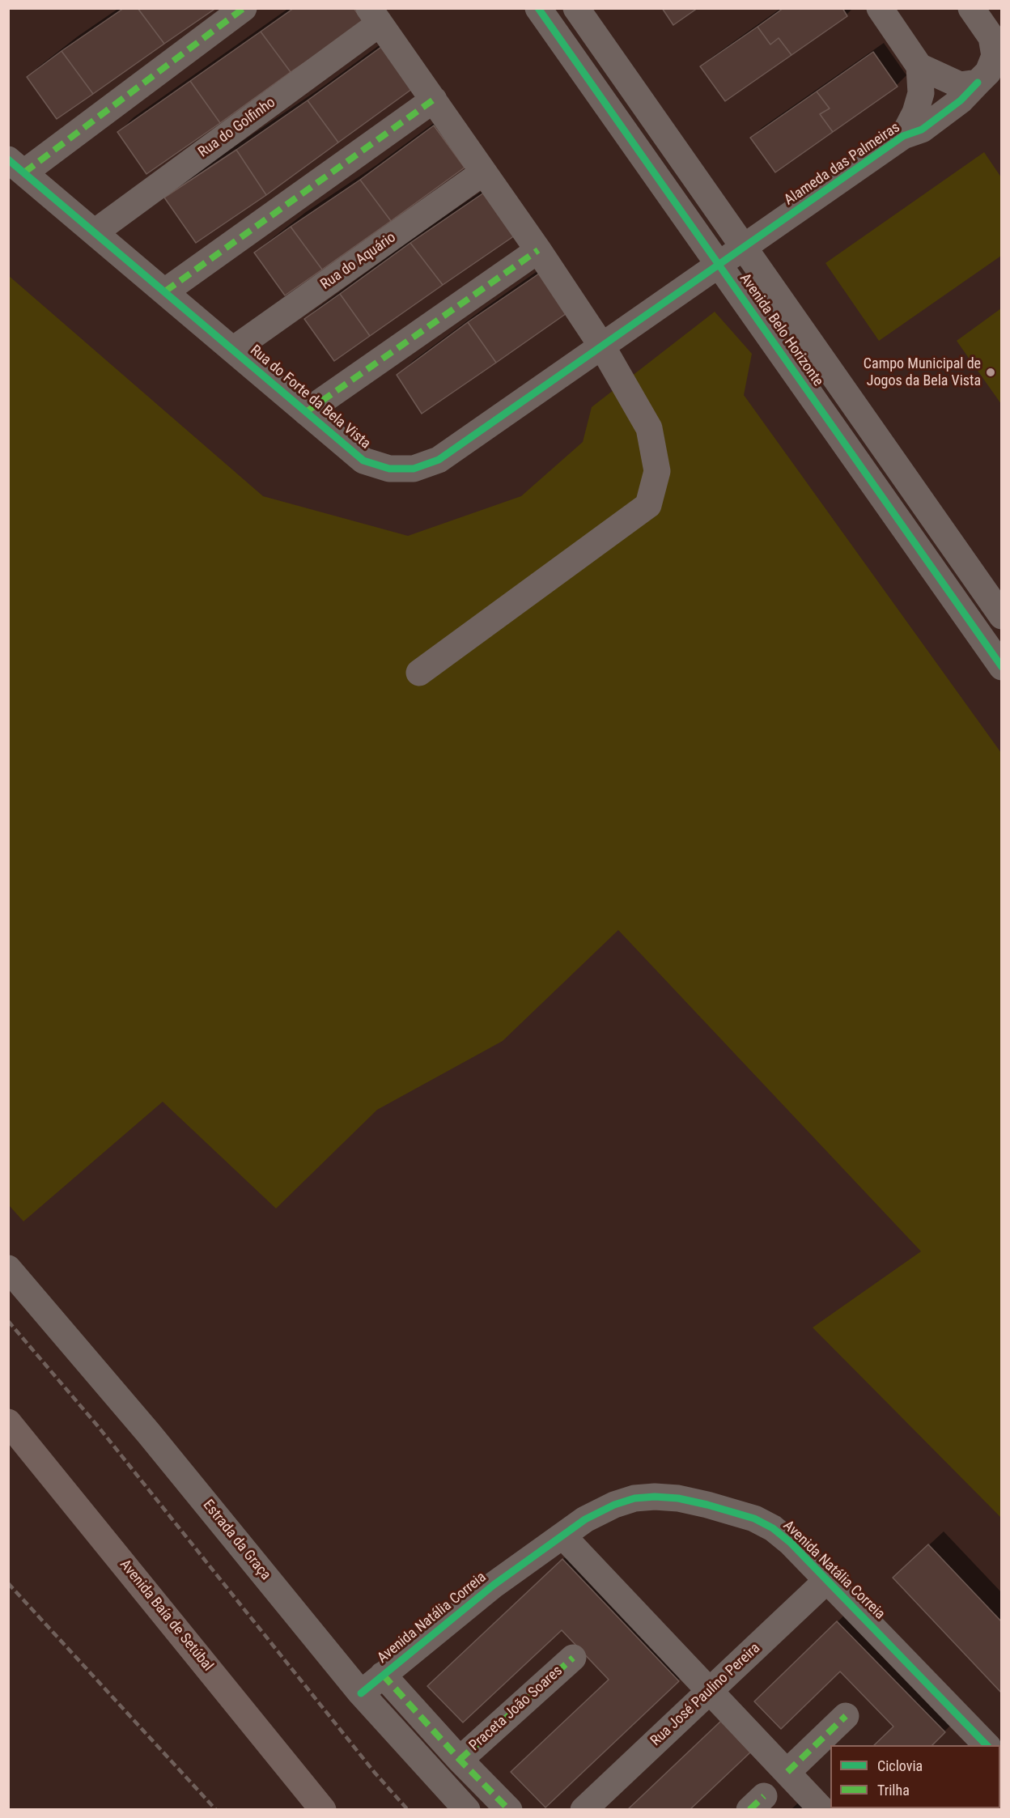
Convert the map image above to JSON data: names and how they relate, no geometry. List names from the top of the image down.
{
  "streets": {
    "main road": ["Avenida Baía de Setúbal"],
    "street": [
      "Rua do Golfinho",
      "Alameda das Palmeiras",
      "Rua do Aquário",
      "Avenida Belo Horizonte",
      "Rua do Forte da Bela Vista",
      "Estrada da Graça",
      "Avenida Natália Correia",
      "Rua José Paulino Pereira",
      "Praceta João Soares"
    ]
  },
  "crossings": [
    ["Rua do Golfinho", "Rua do Forte da Bela Vista"],
    ["Alameda das Palmeiras", "Avenida Belo Horizonte"],
    ["Alameda das Palmeiras", "Rua do Forte da Bela Vista"],
    ["Rua do Aquário", "Rua do Forte da Bela Vista"],
    ["Avenida Belo Horizonte", "Rua do Forte da Bela Vista"],
    ["Estrada da Graça", "Avenida Natália Correia"],
    ["Avenida Natália Correia", "Rua José Paulino Pereira"]
  ],
  "places": ["Campo Municipal de Jogos da Bela Vista"],
  "legend": ["Ciclovia", "Trilha"]
}
